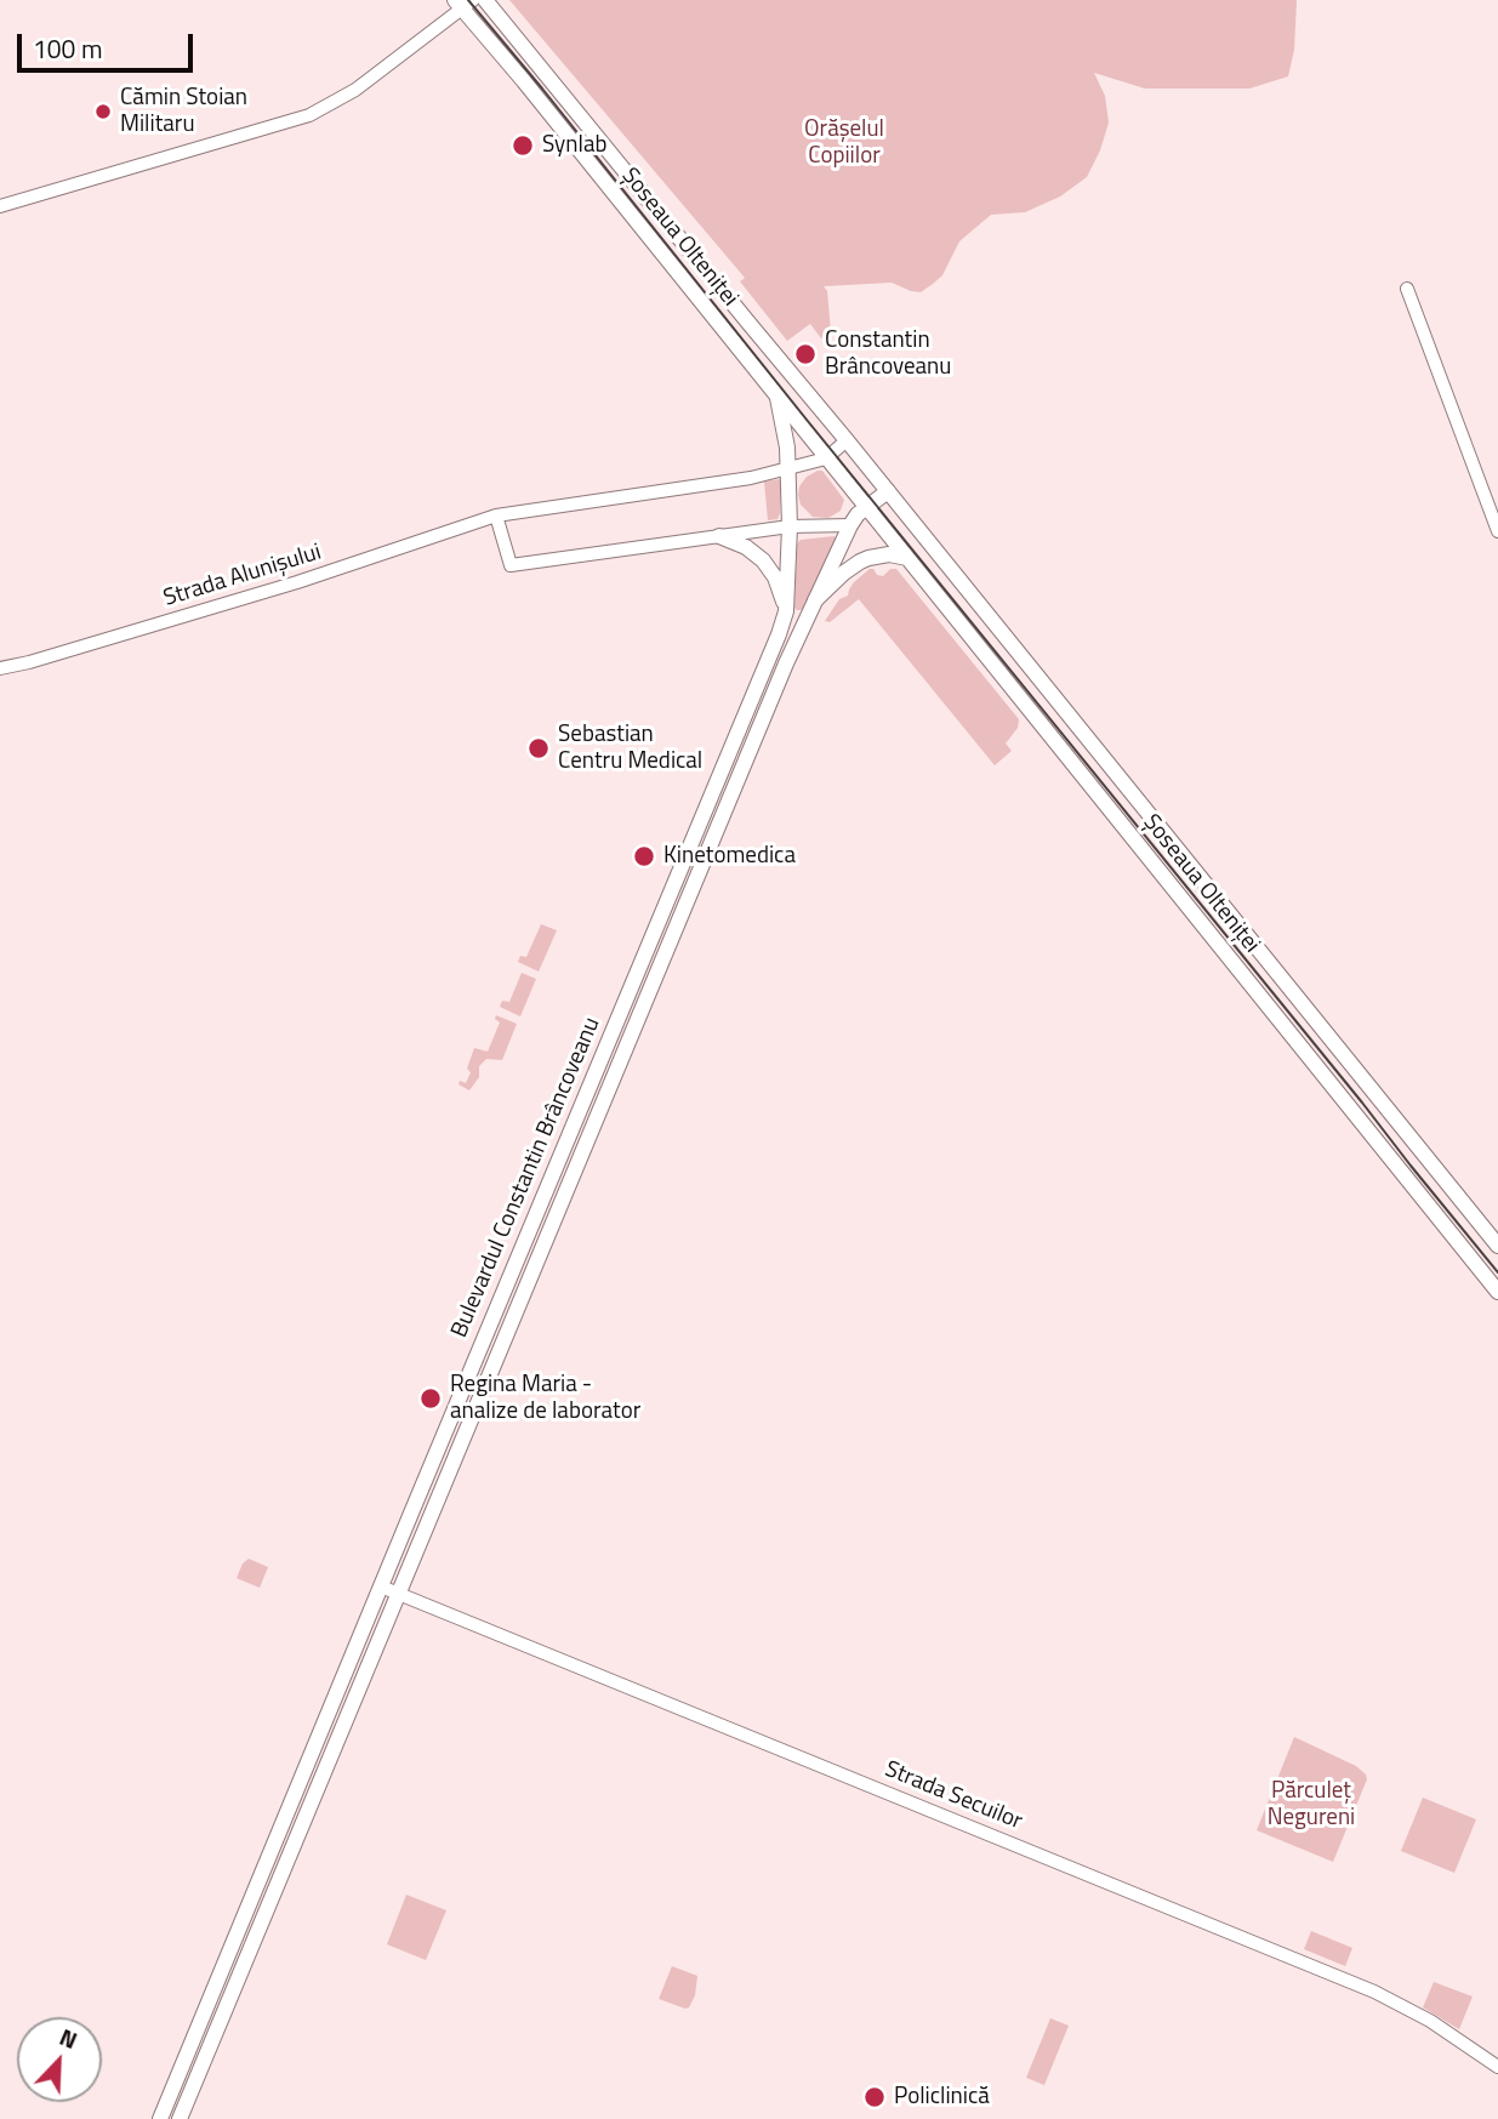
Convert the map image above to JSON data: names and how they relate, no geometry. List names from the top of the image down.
{
  "streets": {
    "main road": ["Șoseaua Olteniței", "Bulevardul Constantin Brâncoveanu"],
    "street": ["Strada Alunișului", "Strada Secuilor"]
  },
  "crossings": [
    ["Șoseaua Olteniței", "Strada Alunișului"],
    ["Șoseaua Olteniței", "Bulevardul Constantin Brâncoveanu"],
    ["Strada Alunișului", "Bulevardul Constantin Brâncoveanu"],
    ["Bulevardul Constantin Brâncoveanu", "Strada Secuilor"]
  ],
  "parks": ["Orășelul Copiilor", "Părculeț Negureni"],
  "places": [
    "Cămin Stoian Militaru",
    "Synlab",
    "Constantin Brâncoveanu",
    "Sebastian Centru Medical",
    "Kinetomedica",
    "Regina Maria - analize de laborator",
    "Policlinică"
  ],
  "scale_bar": "100 m",
  "north": "top right"
}
